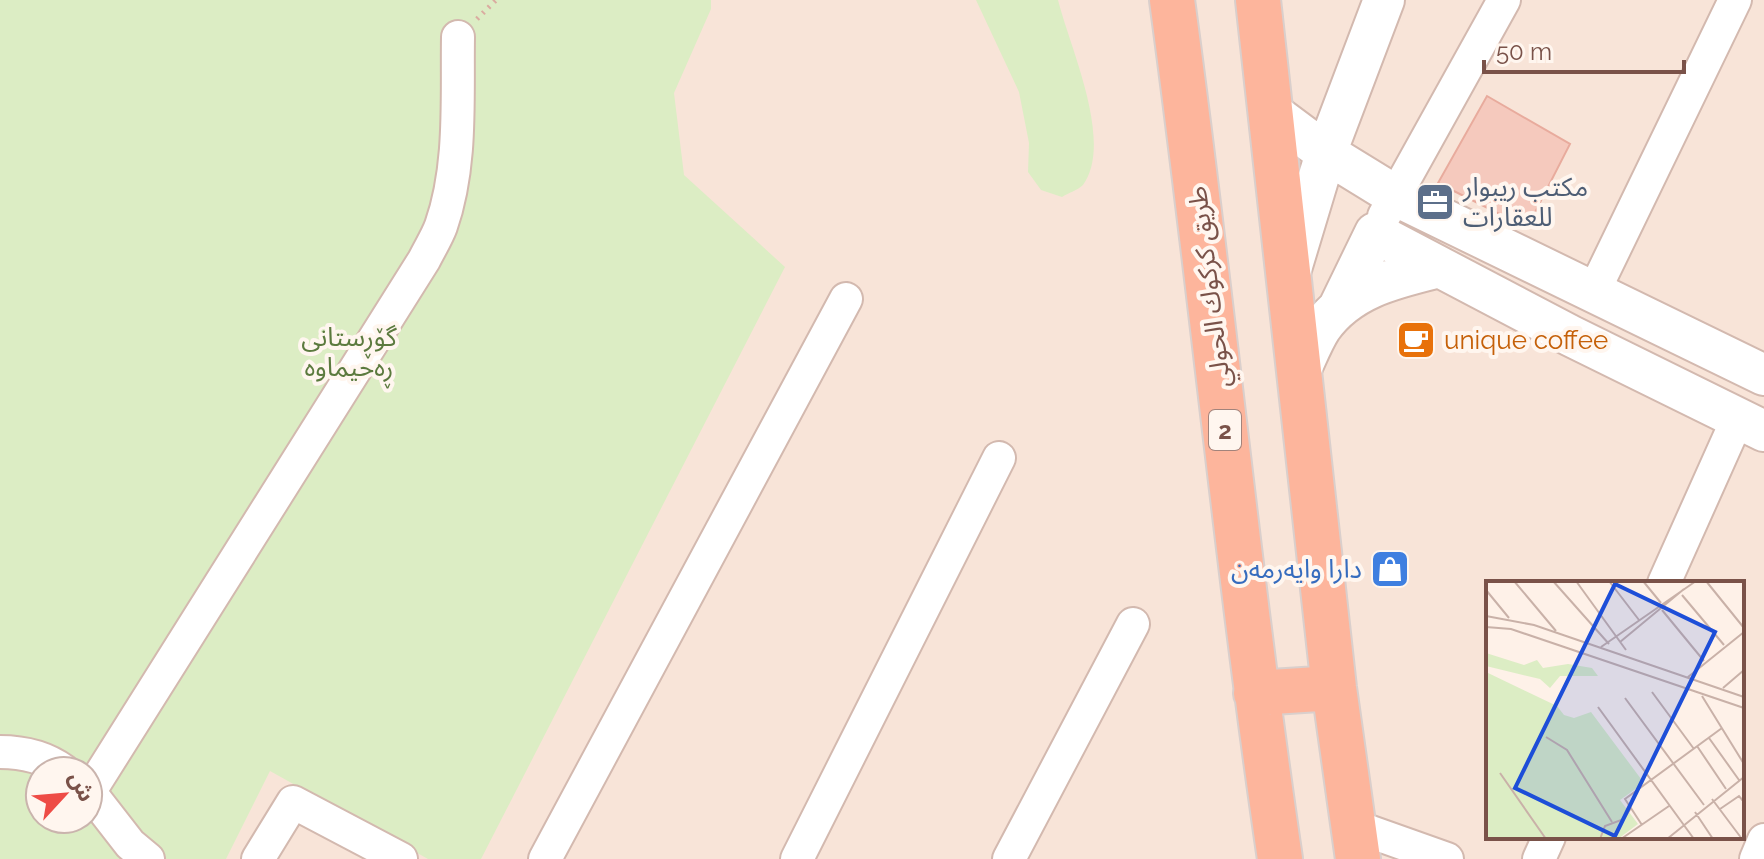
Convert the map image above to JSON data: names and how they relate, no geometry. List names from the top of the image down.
{
  "streets": {
    "highway": ["طريق كركوك الحولي", "2"]
  },
  "parks": ["گۆڕستانی ڕەحیماوە"],
  "places": {
    "office": ["مكتب ريبوار للعقارات"],
    "cafe": ["unique coffee"],
    "shop": ["دارا وایەرمەن"]
  },
  "scale_bar": "50 m",
  "north": "top right"
}
